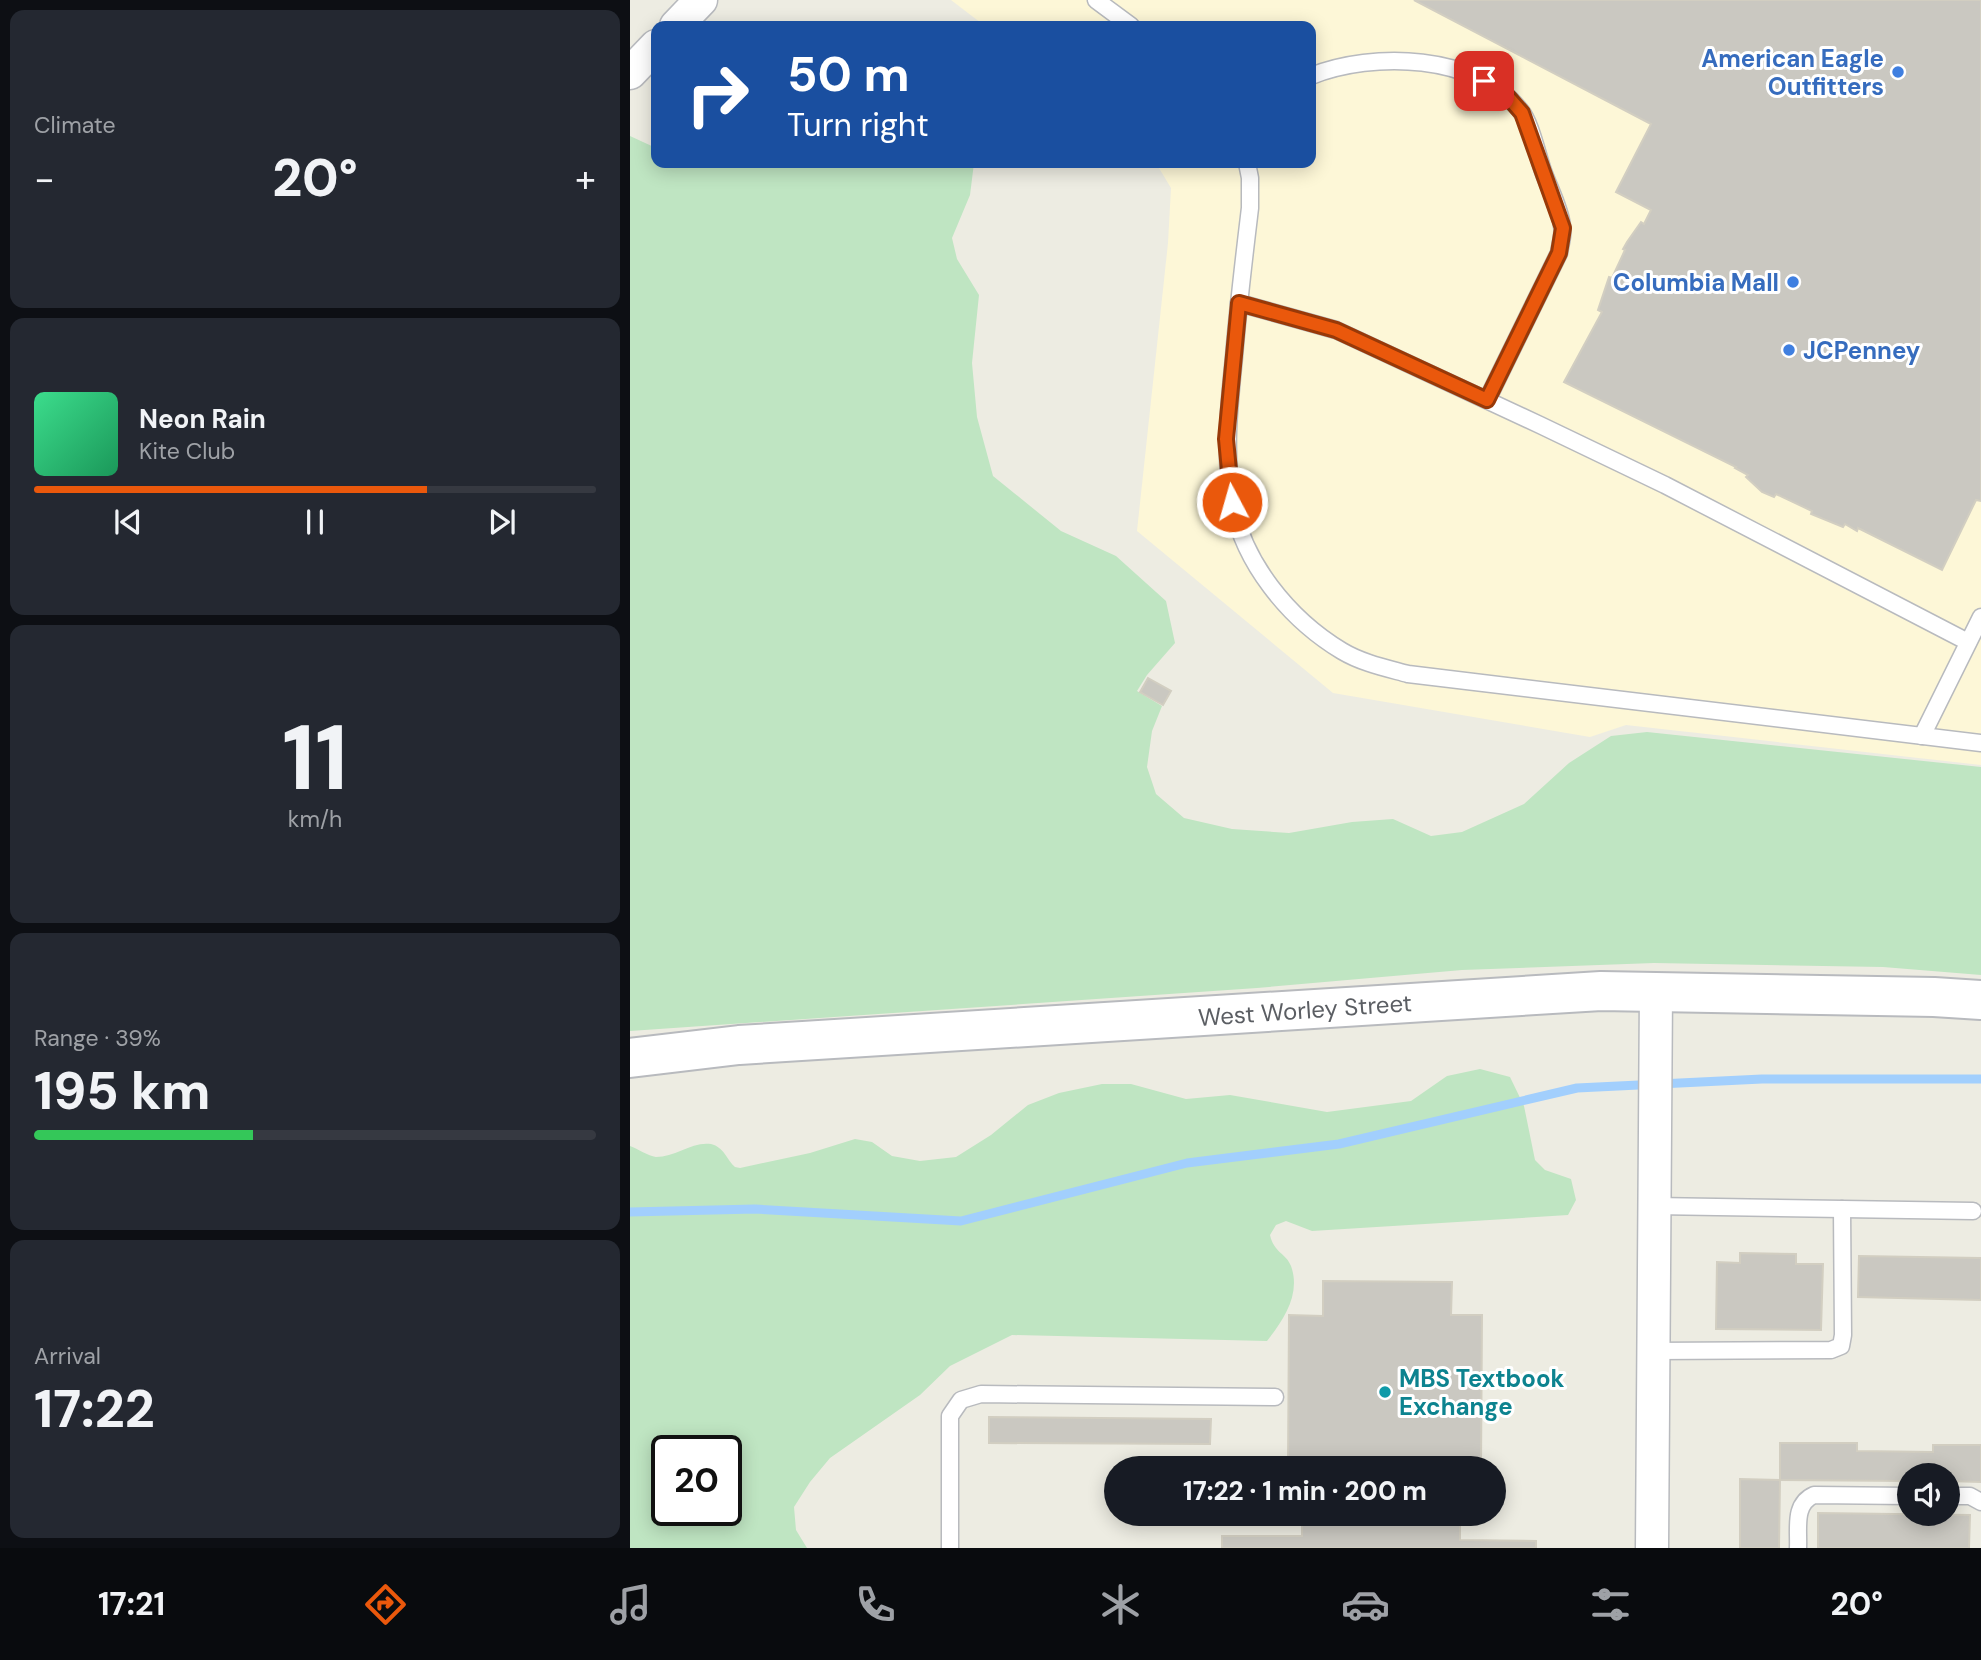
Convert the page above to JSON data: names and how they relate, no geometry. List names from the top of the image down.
{
  "streets": {
    "street": ["West Worley Street"]
  },
  "places": [
    "American Eagle Outfitters",
    "Columbia Mall",
    "JCPenney",
    "MBS Textbook Exchange"
  ],
  "page": {
    "tile": [
      "Climate",
      ["11", "km/h"],
      ["Range · 39%", "195 km"],
      ["Arrival", "17:22"]
    ],
    "turn": ["50 m", "Turn right"],
    "heat": ["−", "20°", "+"],
    "song": ["Neon Rain", "Kite Club"],
    "limit": "20",
    "trip": "17:22 · 1 min · 200 m",
    "tabs": ["17:21", "20°"]
  }
}
